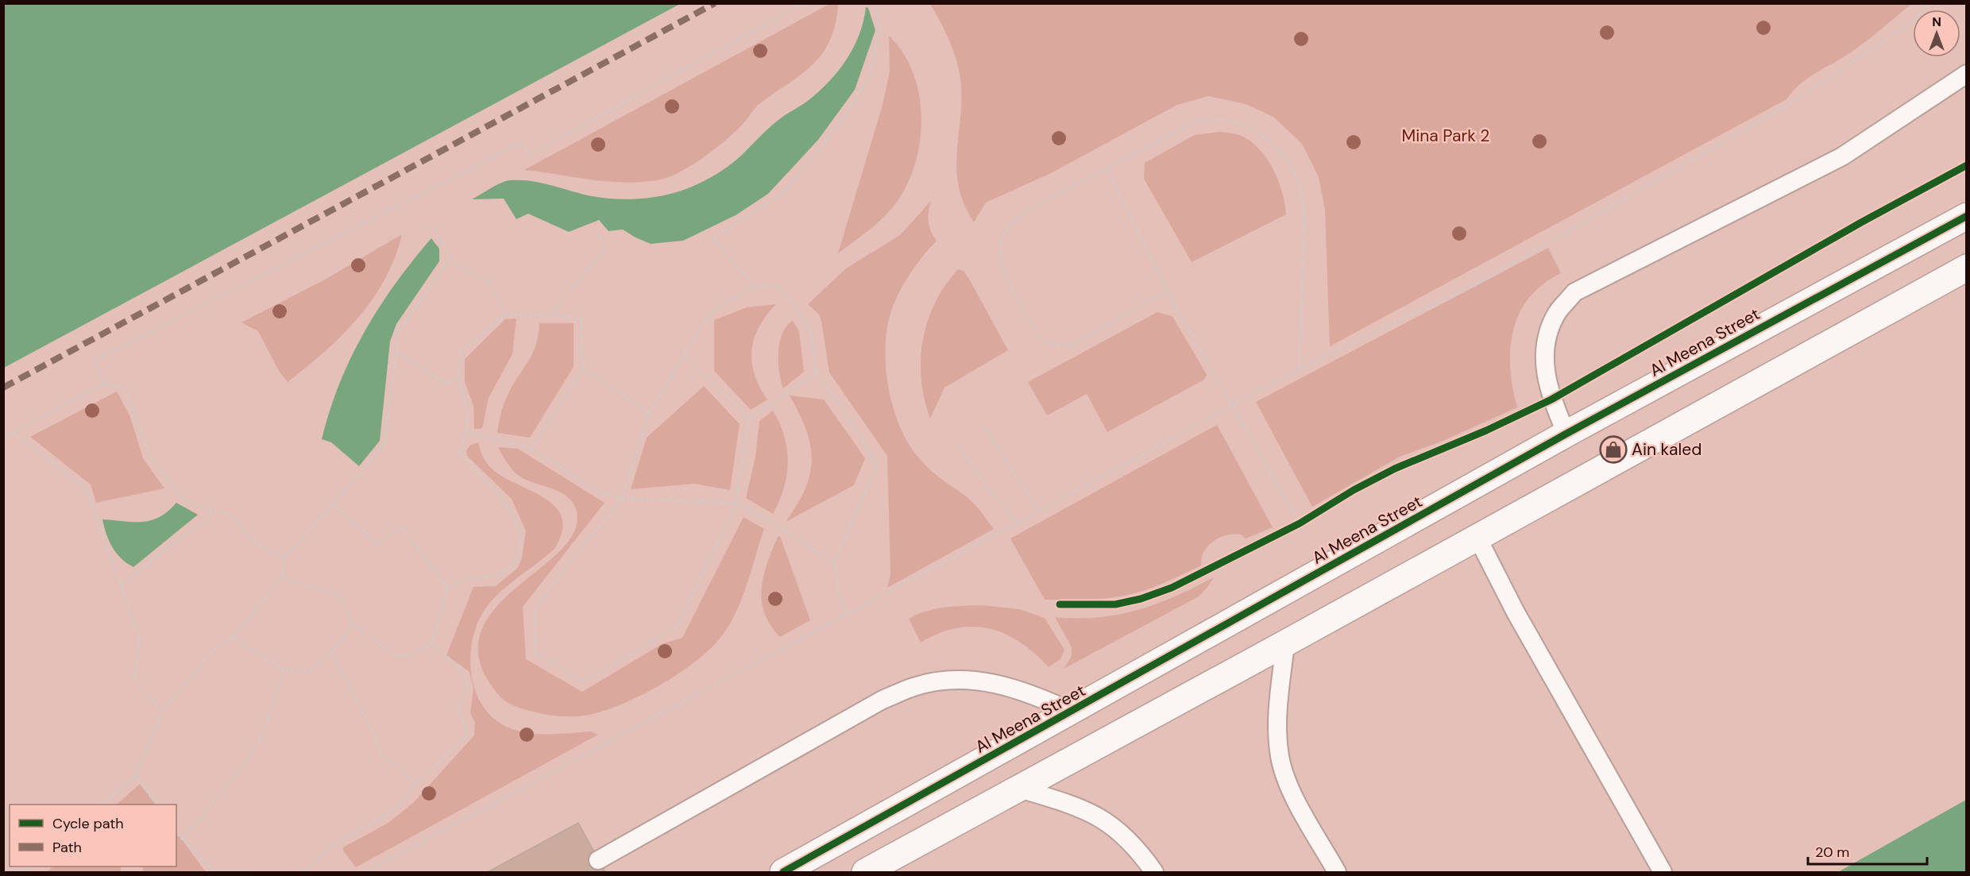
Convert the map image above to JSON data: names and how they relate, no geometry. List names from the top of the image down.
{
  "streets": {
    "street": ["Al Meena Street"]
  },
  "parks": ["Mina Park 2"],
  "places": {
    "shop": ["Ain kaled"]
  },
  "legend": ["Cycle path", "Path"],
  "scale_bar": "20 m",
  "north": "top"
}
